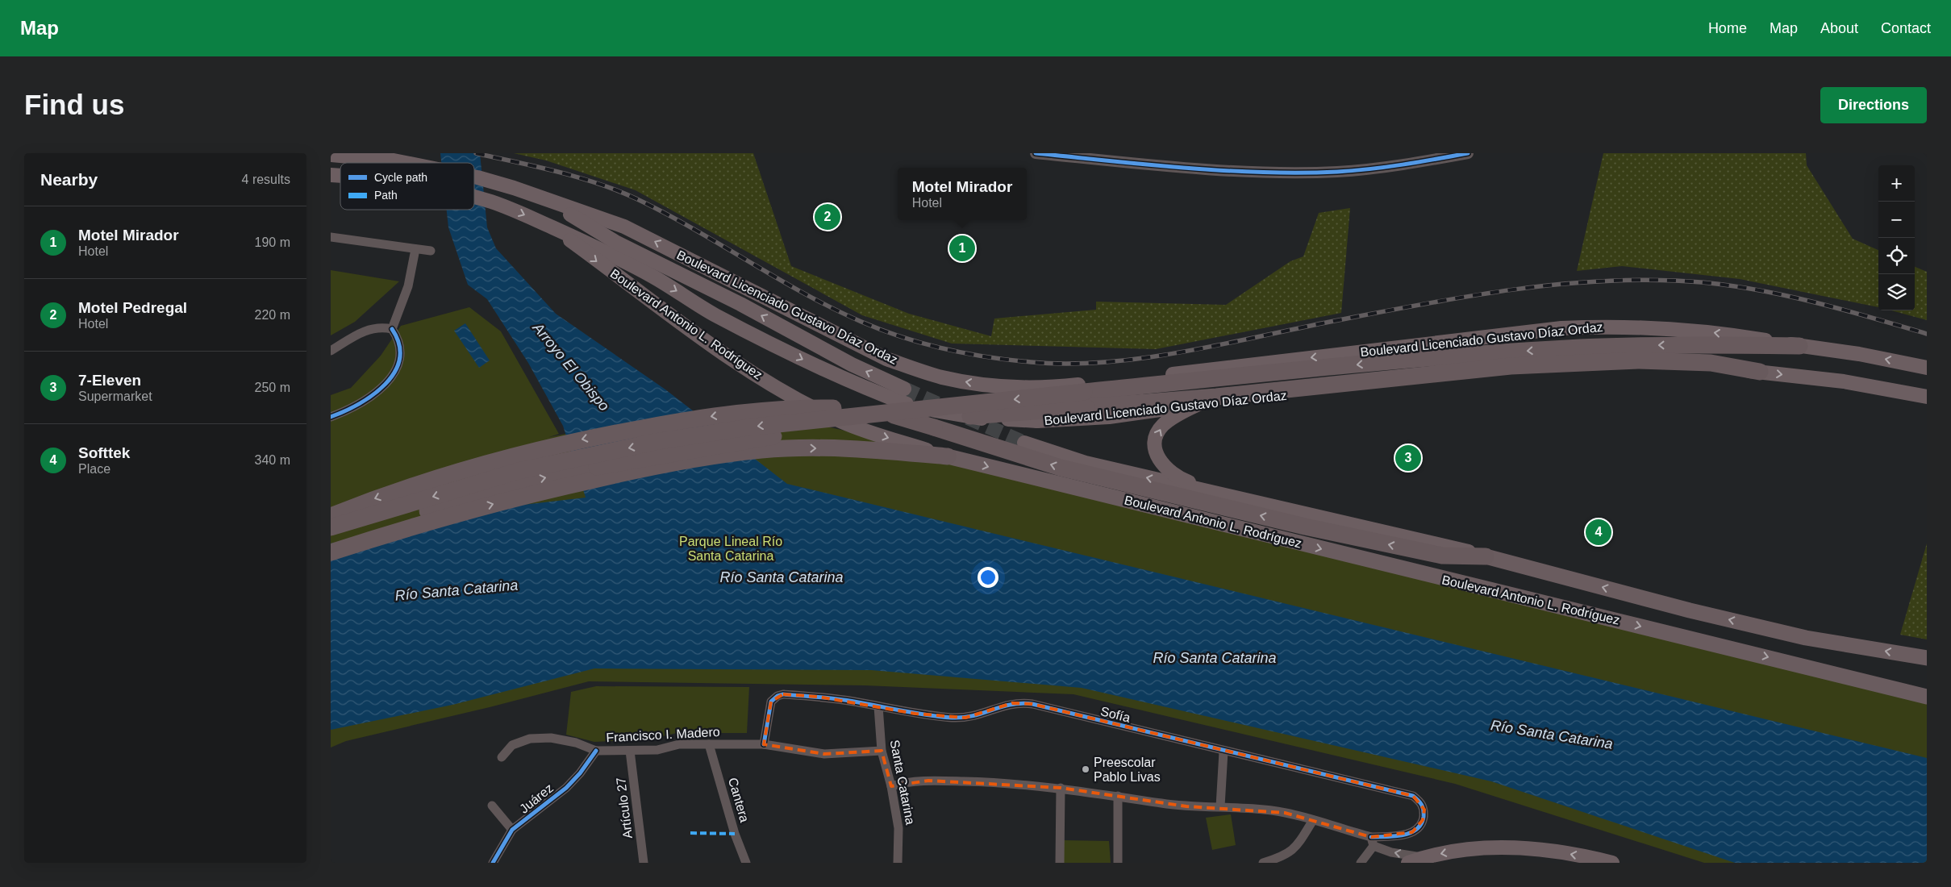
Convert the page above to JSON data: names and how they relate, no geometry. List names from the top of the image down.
{
  "streets": {
    "highway": ["Boulevard Antonio L. Rodríguez"],
    "main road": ["Boulevard Licenciado Gustavo Díaz Ordaz"],
    "street": [
      "Sofía",
      "Francisco I. Madero",
      "Santa Catarina",
      "Juárez",
      "Cantera",
      "Artículo 27"
    ]
  },
  "crossings": [
    ["Boulevard Licenciado Gustavo Díaz Ordaz", "Boulevard Antonio L. Rodríguez"],
    ["Sofía", "Francisco I. Madero"],
    ["Sofía", "Santa Catarina"],
    ["Francisco I. Madero", "Santa Catarina"],
    ["Francisco I. Madero", "Juárez"],
    ["Francisco I. Madero", "Cantera"],
    ["Francisco I. Madero", "Artículo 27"]
  ],
  "water": ["Arroyo El Obispo", "Río Santa Catarina"],
  "parks": ["Parque Lineal Río Santa Catarina"],
  "places": ["Preescolar Pablo Livas"],
  "legend": ["Cycle path", "Path"],
  "page": {
    "header": "Map",
    "nav": [
      "Home",
      "Map",
      "About",
      "Contact"
    ],
    "buttons": "Directions",
    "title": "Find us",
    "heading": ["Nearby", "4 results"],
    "map_buttons": ["+", "−"],
    "popup": ["Motel Mirador", "Hotel"],
    "pins": [
      "2",
      "1",
      "3",
      "4"
    ],
    "list": [
      {
        "mark": "1",
        "name": "Motel Mirador",
        "note": "Hotel",
        "value": "190 m"
      },
      {
        "mark": "2",
        "name": "Motel Pedregal",
        "note": "Hotel",
        "value": "220 m"
      },
      {
        "mark": "3",
        "name": "7-Eleven",
        "note": "Supermarket",
        "value": "250 m"
      },
      {
        "mark": "4",
        "name": "Softtek",
        "note": "Place",
        "value": "340 m"
      }
    ]
  }
}
